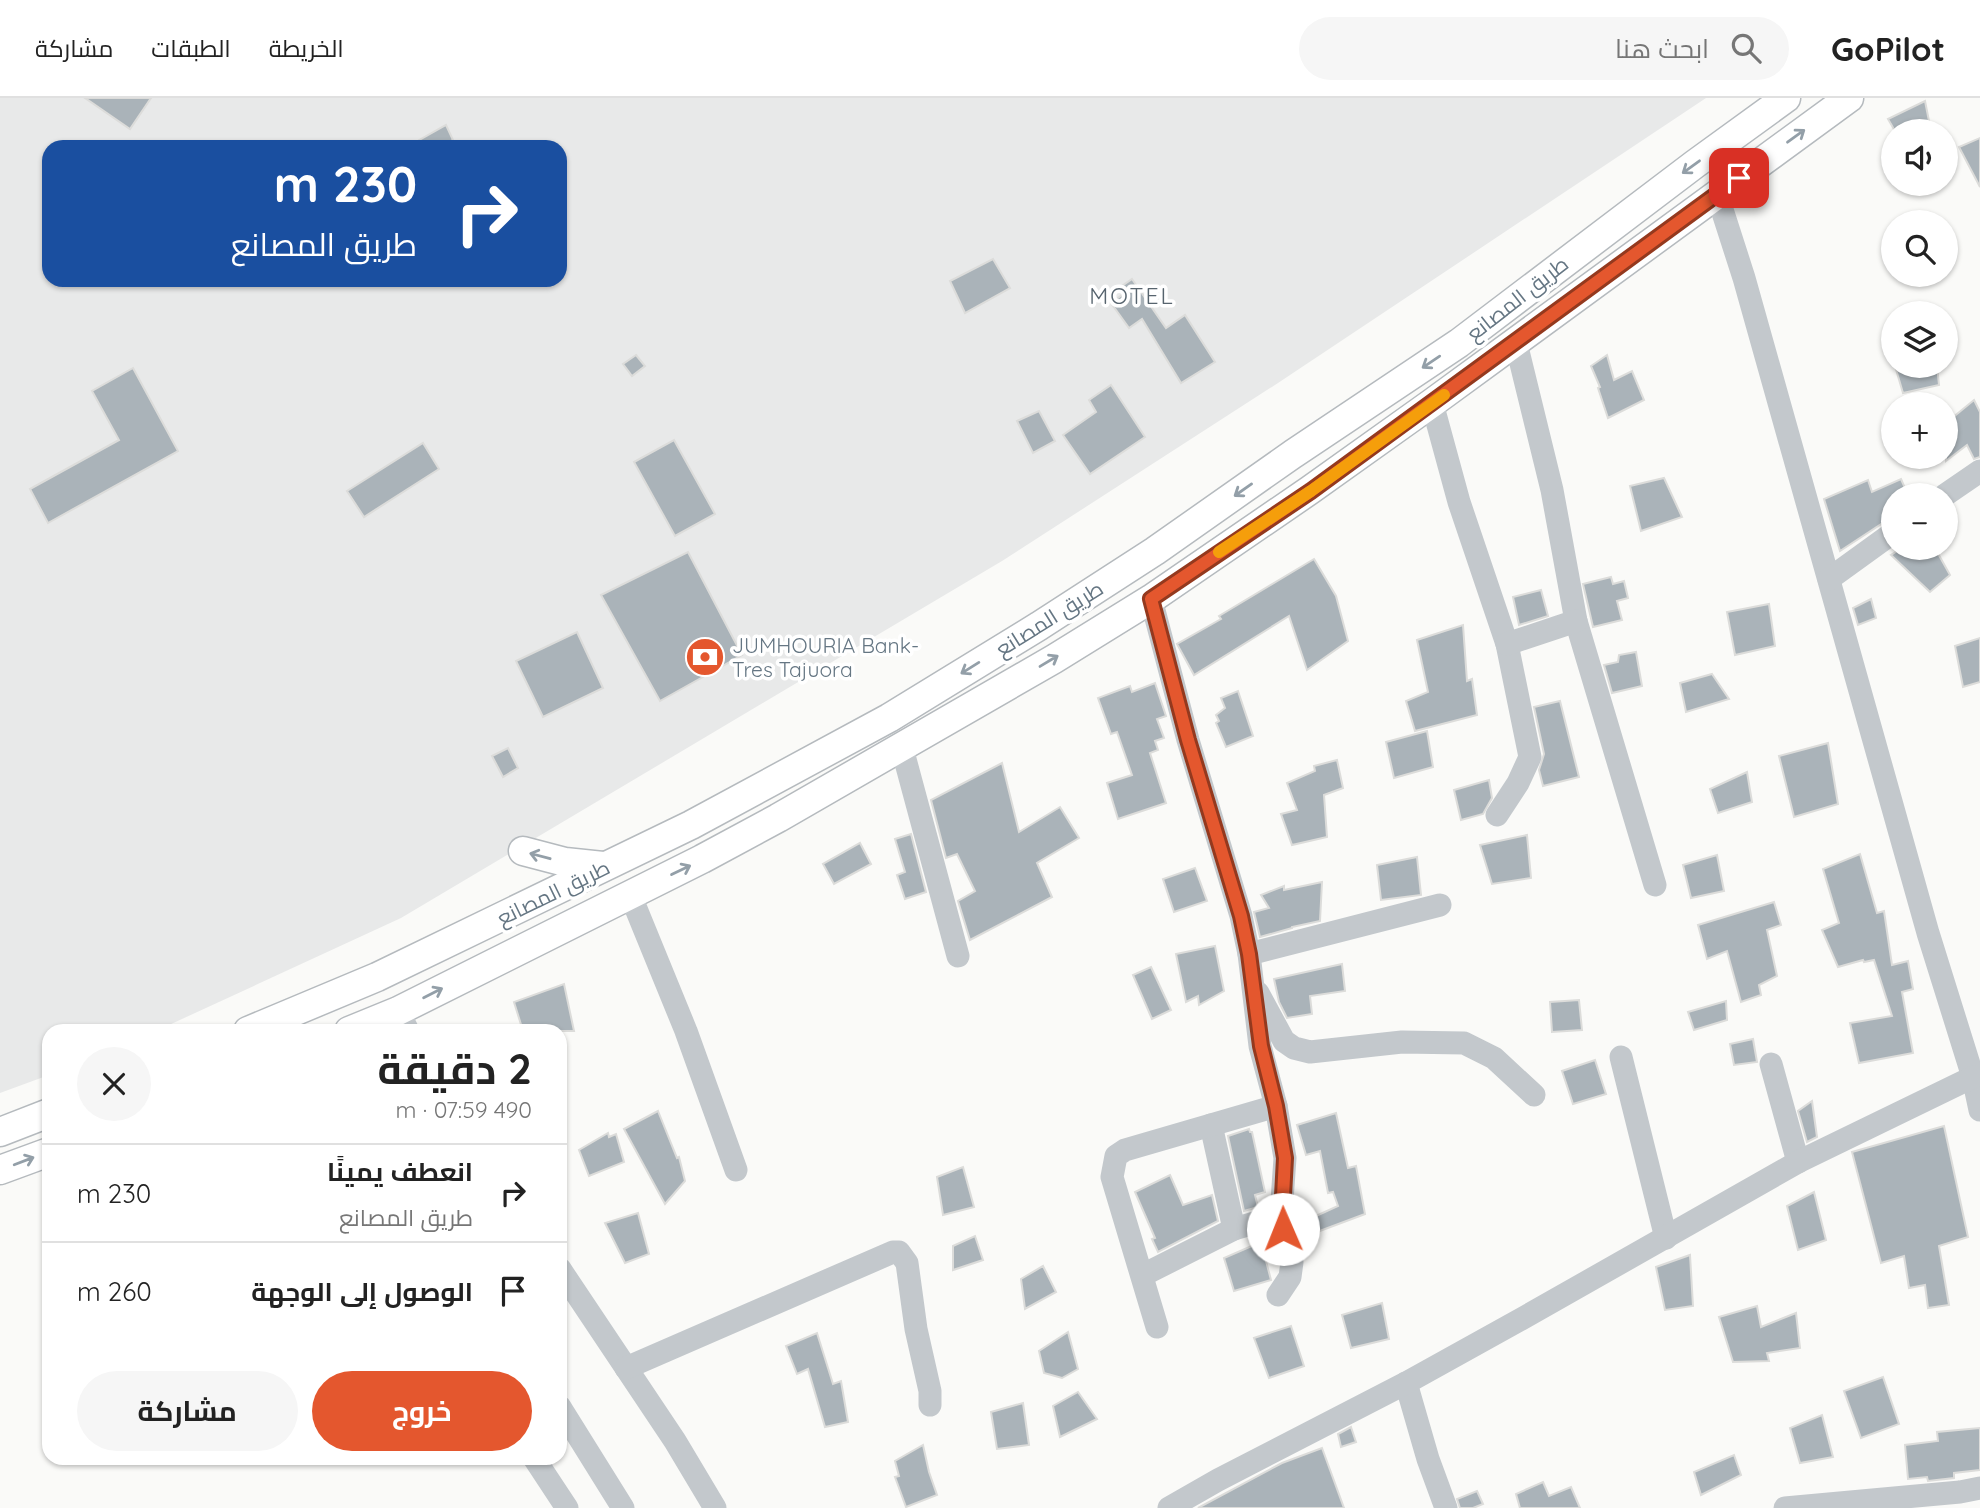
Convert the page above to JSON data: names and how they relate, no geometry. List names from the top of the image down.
{
  "streets": {
    "main road": ["طريق المصانع"]
  },
  "districts": ["MOTEL"],
  "places": {
    "bank": ["JUMHOURIA Bank- Tres Tajuora"]
  },
  "page": {
    "header": "GoPilot",
    "search": "ابحث هنا",
    "nav": ["الخريطة", "الطبقات", "مشاركة"],
    "map_buttons": ["+", "−"],
    "turn": ["230 m", "طريق المصانع"],
    "heading": ["2 دقيقة", "490 m · 07:59"],
    "list": [
      {
        "name": "انعطف يمينًا",
        "note": "طريق المصانع",
        "value": "230 m"
      },
      {
        "name": "الوصول إلى الوجهة",
        "value": "260 m"
      }
    ],
    "buttons": ["خروج", "مشاركة"]
  }
}
